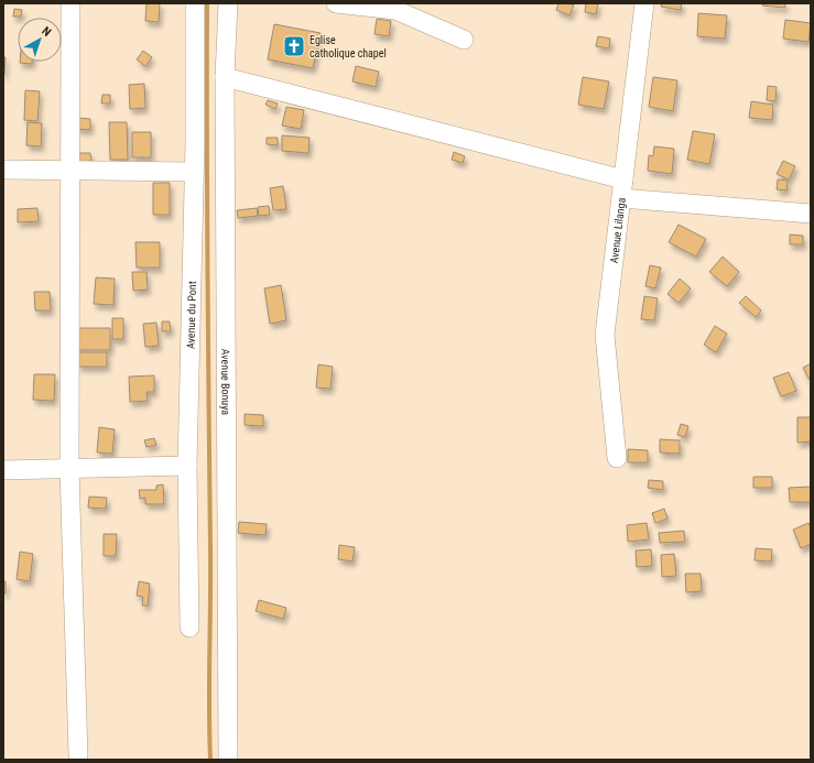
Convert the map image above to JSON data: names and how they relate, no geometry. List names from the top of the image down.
{
  "streets": {
    "street": ["Avenue Lilanga", "Avenue du Pont", "Avenue Bonuya"]
  },
  "places": {
    "church": ["Eglise catholique chapel"]
  },
  "north": "top right"
}
